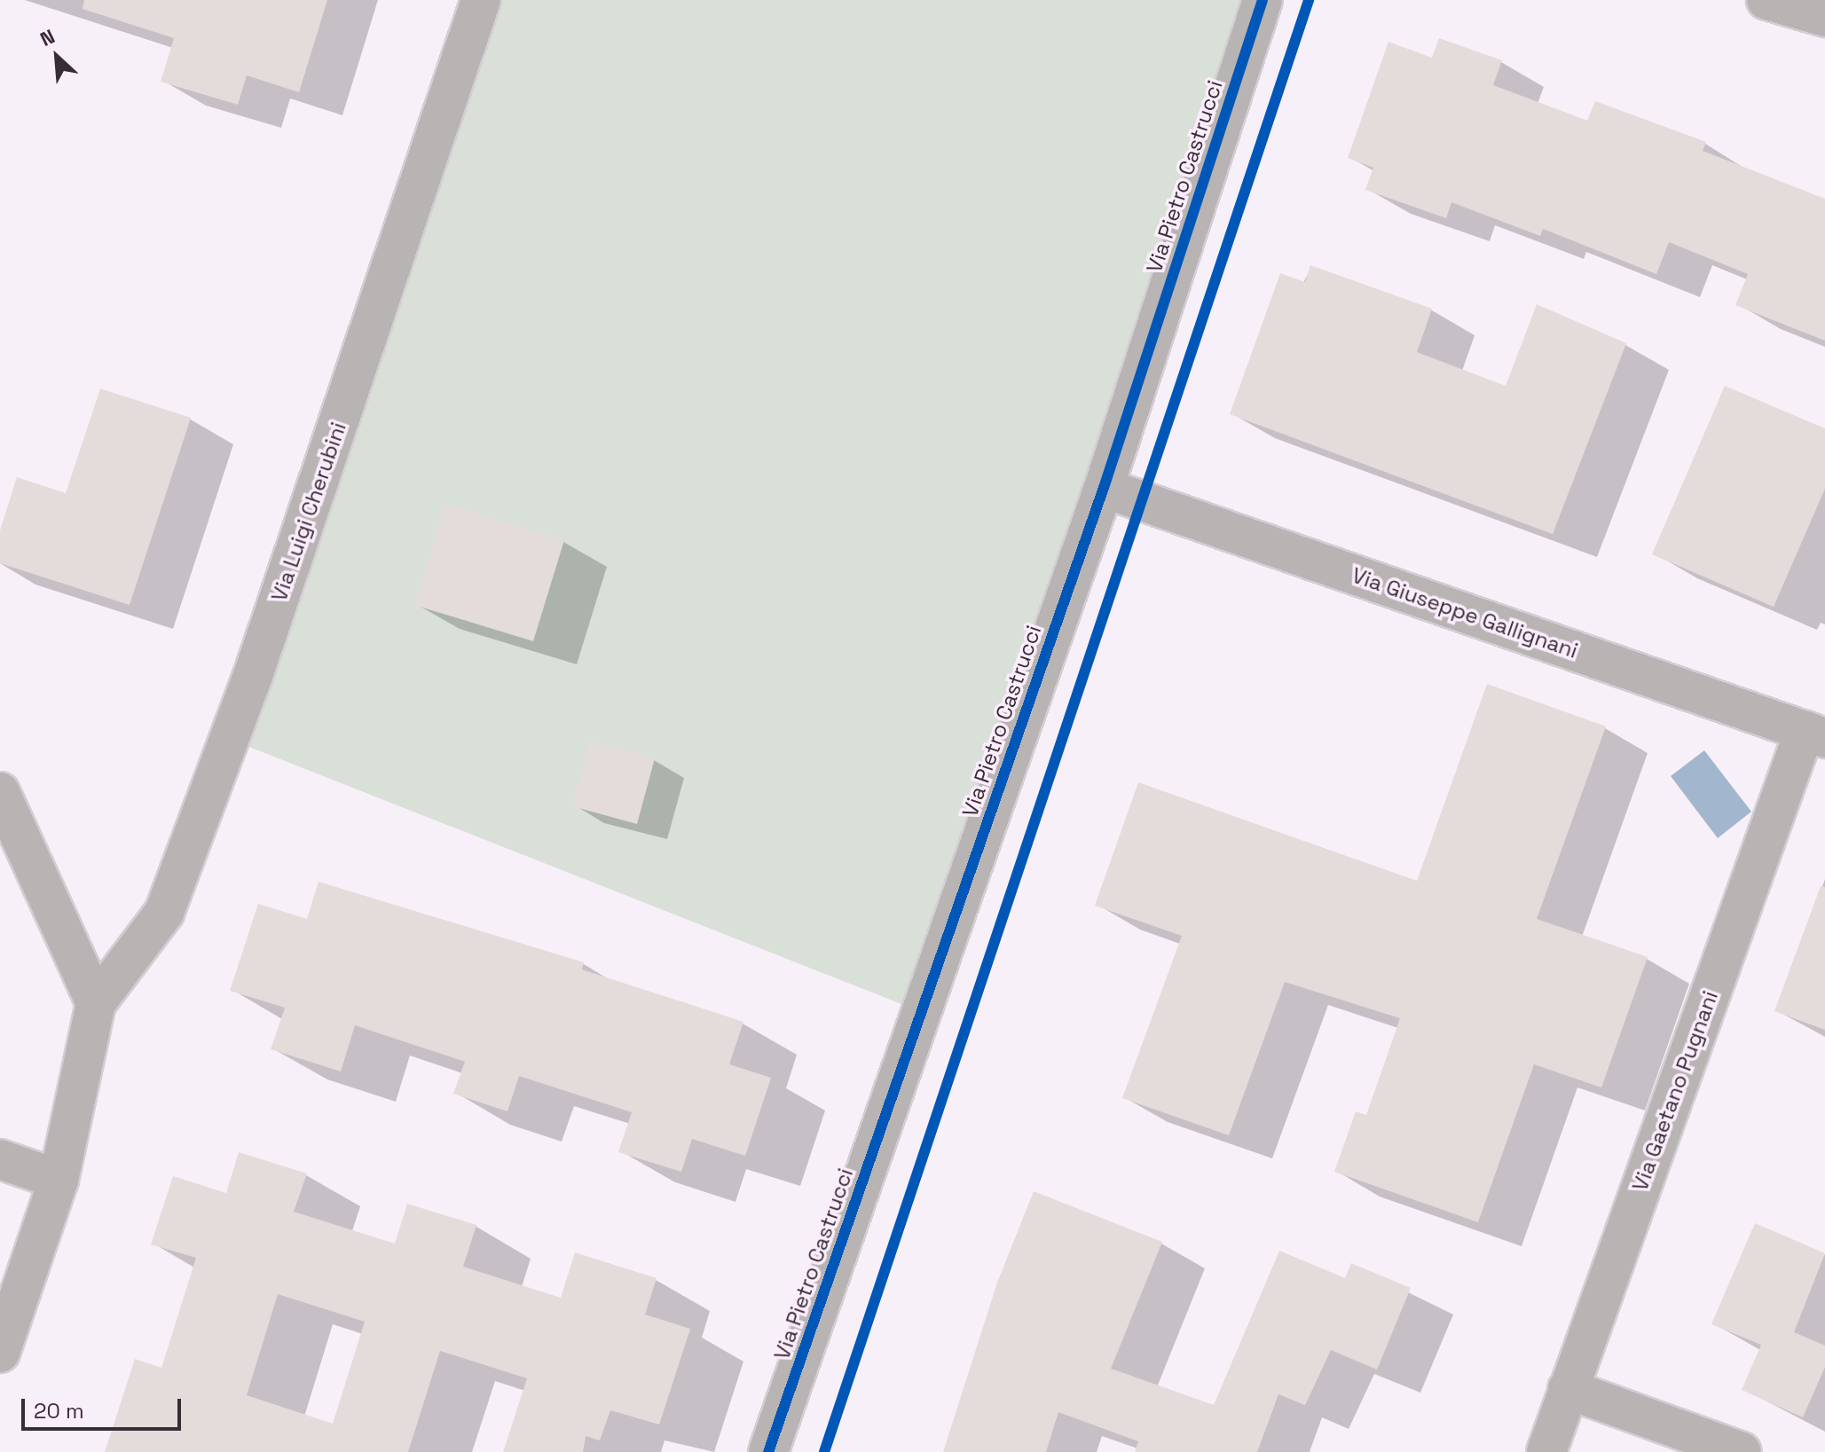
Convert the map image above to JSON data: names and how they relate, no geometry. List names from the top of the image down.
{
  "streets": {
    "street": [
      "Via Pietro Castrucci",
      "Via Luigi Cherubini",
      "Via Giuseppe Gallignani",
      "Via Gaetano Pugnani"
    ]
  },
  "crossings": [
    ["Via Pietro Castrucci", "Via Giuseppe Gallignani"],
    ["Via Giuseppe Gallignani", "Via Gaetano Pugnani"]
  ],
  "scale_bar": "20 m",
  "north": "top left"
}
